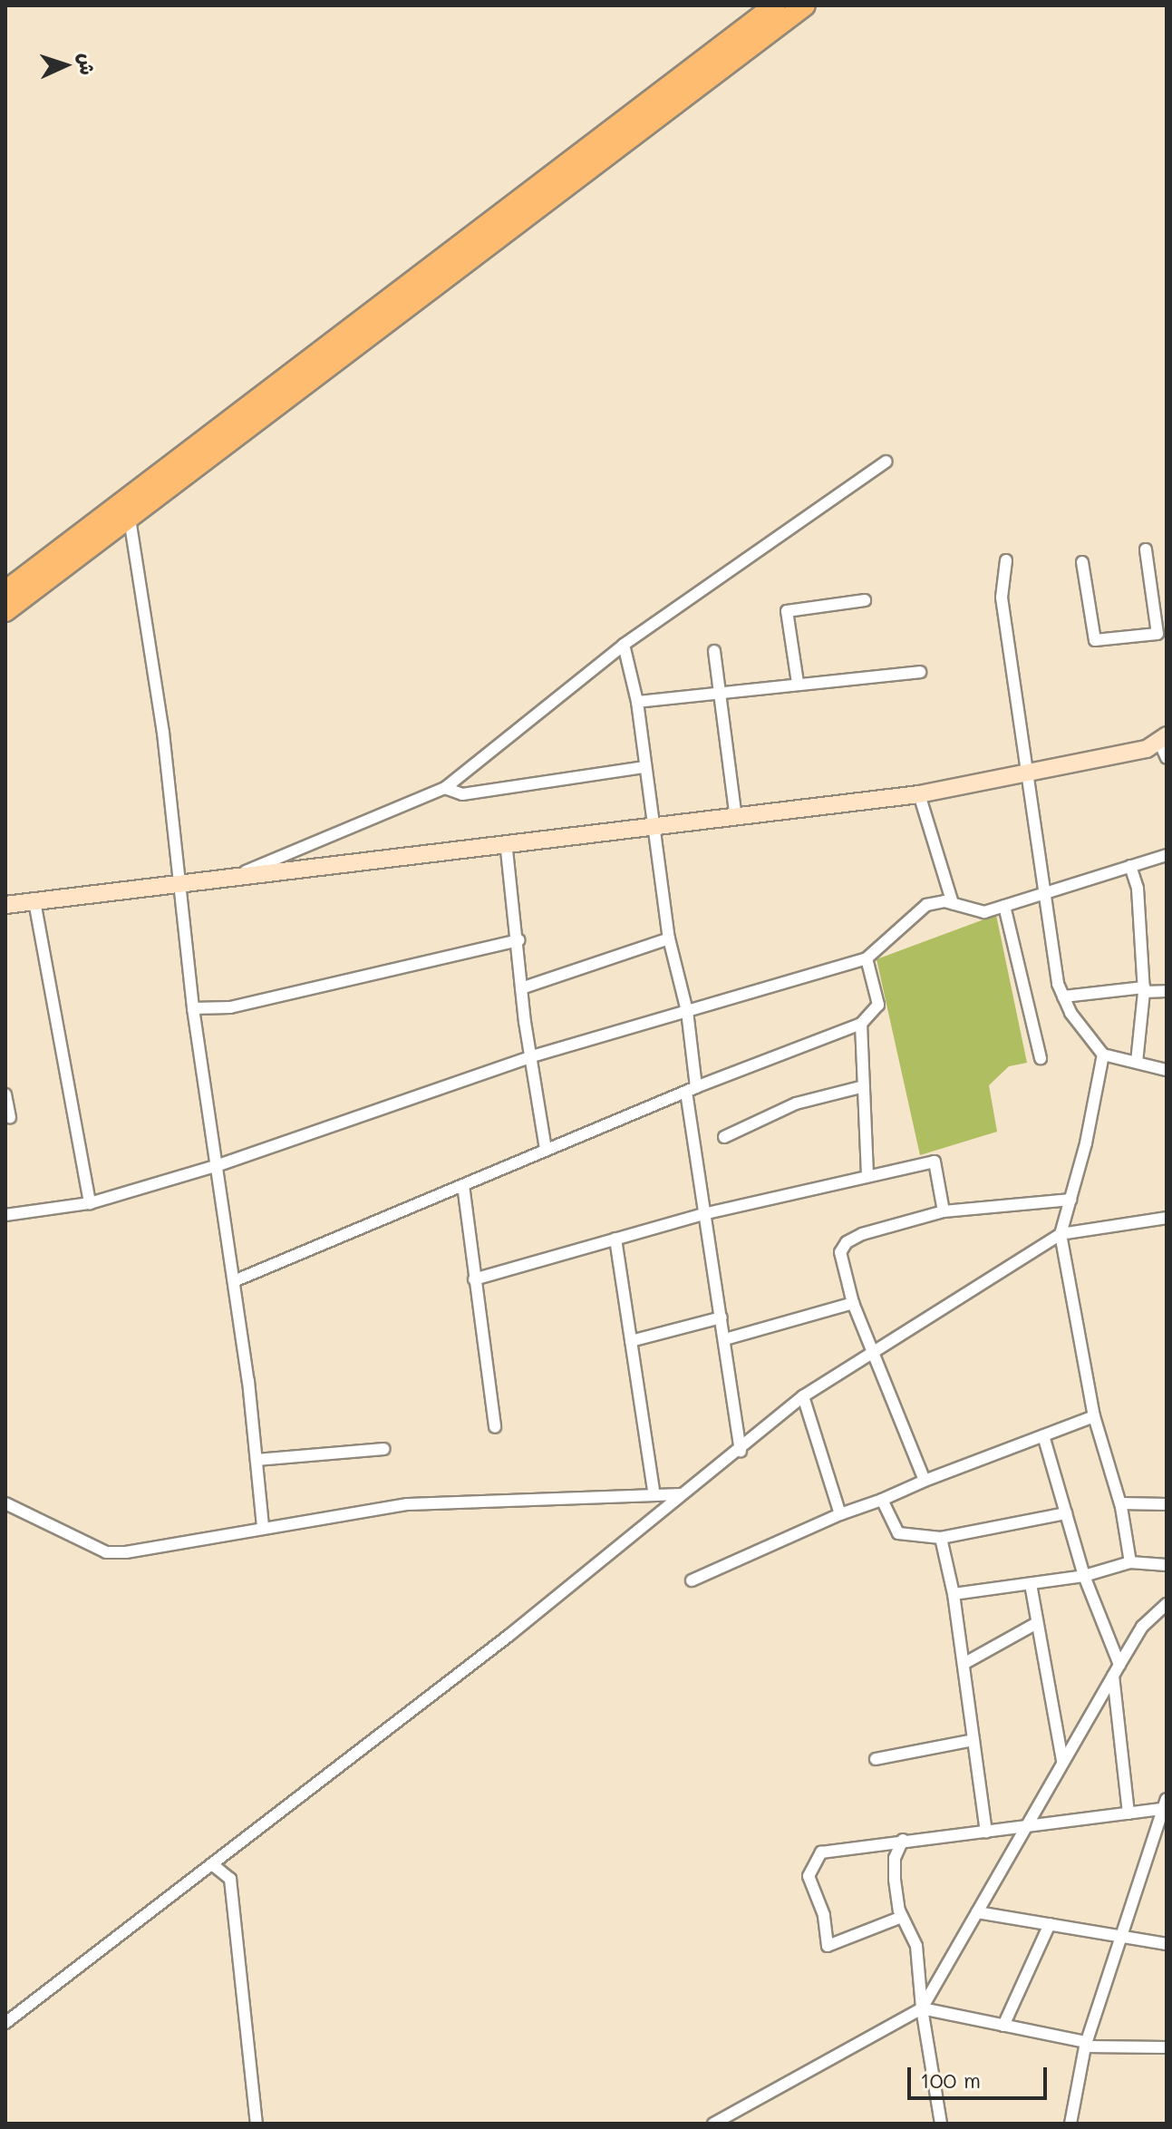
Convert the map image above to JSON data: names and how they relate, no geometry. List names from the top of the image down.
{
  "scale_bar": "100 m",
  "north": "right"
}
